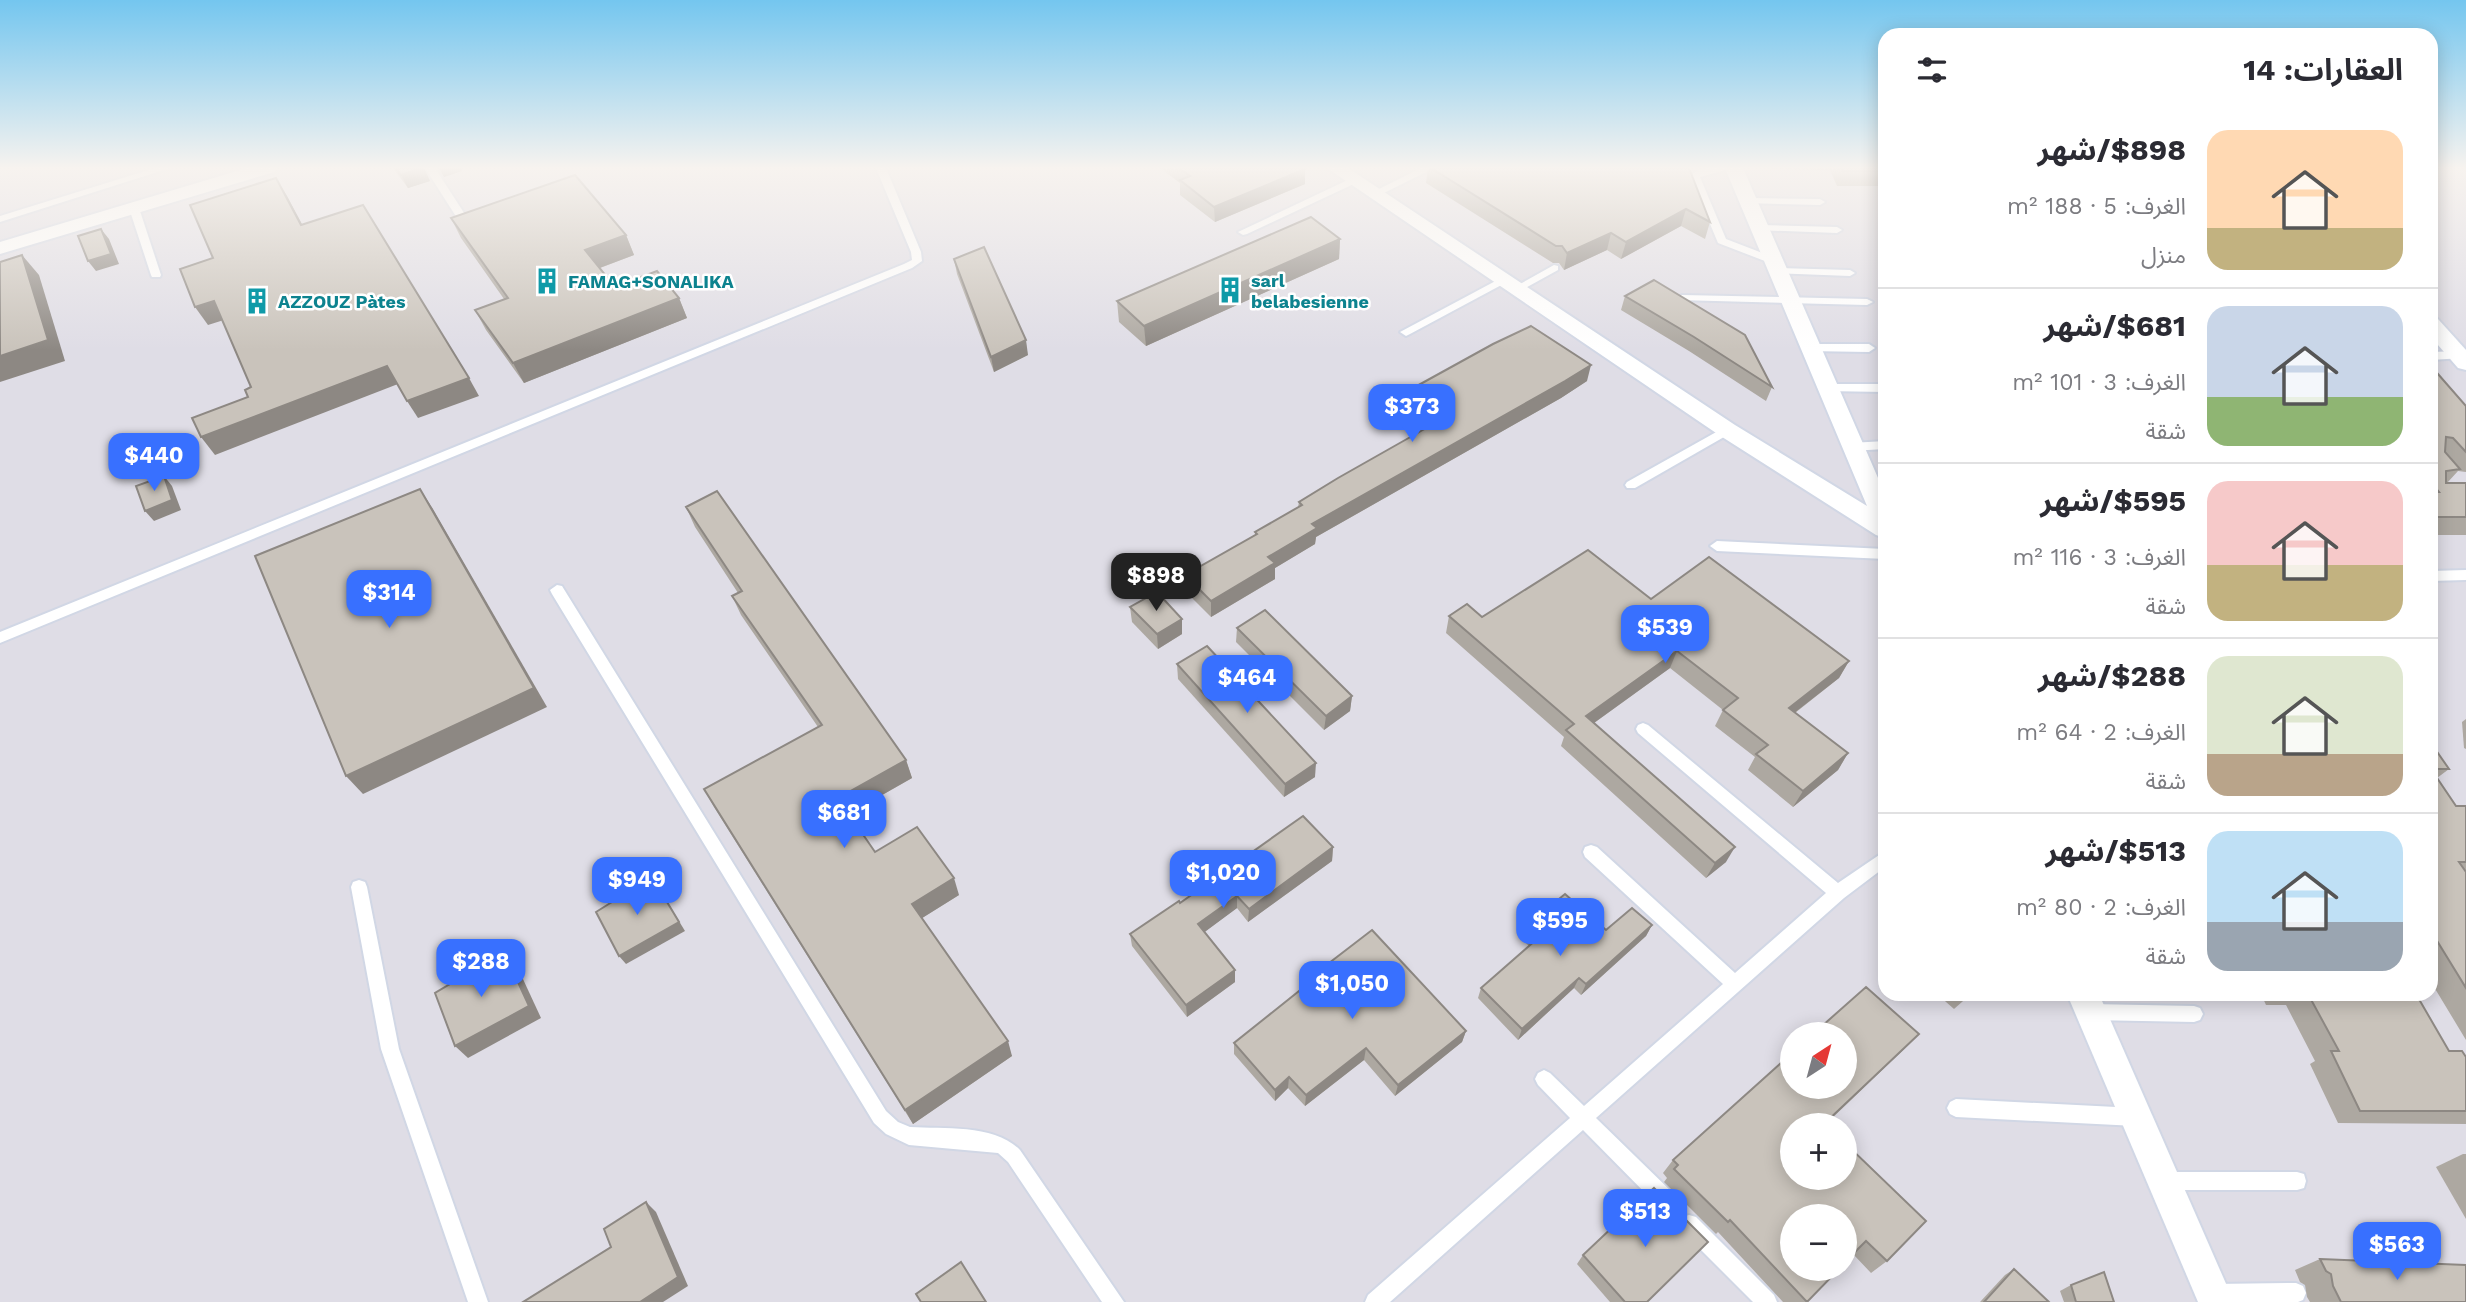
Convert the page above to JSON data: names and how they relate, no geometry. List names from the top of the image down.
{
  "places": {
    "building": ["FAMAG+SONALIKA", "sarl belabesienne", "AZZOUZ Pàtes"]
  },
  "north": "top right",
  "page": {
    "heading": "العقارات: 14",
    "list": [
      {
        "name": "$898/شهر",
        "note": "الغرف: 5 · 188 m² · منزل"
      },
      {
        "name": "$681/شهر",
        "note": "الغرف: 3 · 101 m² · شقة"
      },
      {
        "name": "$595/شهر",
        "note": "الغرف: 3 · 116 m² · شقة"
      },
      {
        "name": "$288/شهر",
        "note": "الغرف: 2 · 64 m² · شقة"
      },
      {
        "name": "$513/شهر",
        "note": "الغرف: 2 · 80 m² · شقة"
      }
    ],
    "price": [
      "$373",
      "$440",
      "$898",
      "$314",
      "$539",
      "$464",
      "$681",
      "$1,020",
      "$949",
      "$595",
      "$288",
      "$1,050",
      "$513",
      "$563"
    ],
    "map_buttons": ["+", "−"]
  }
}
